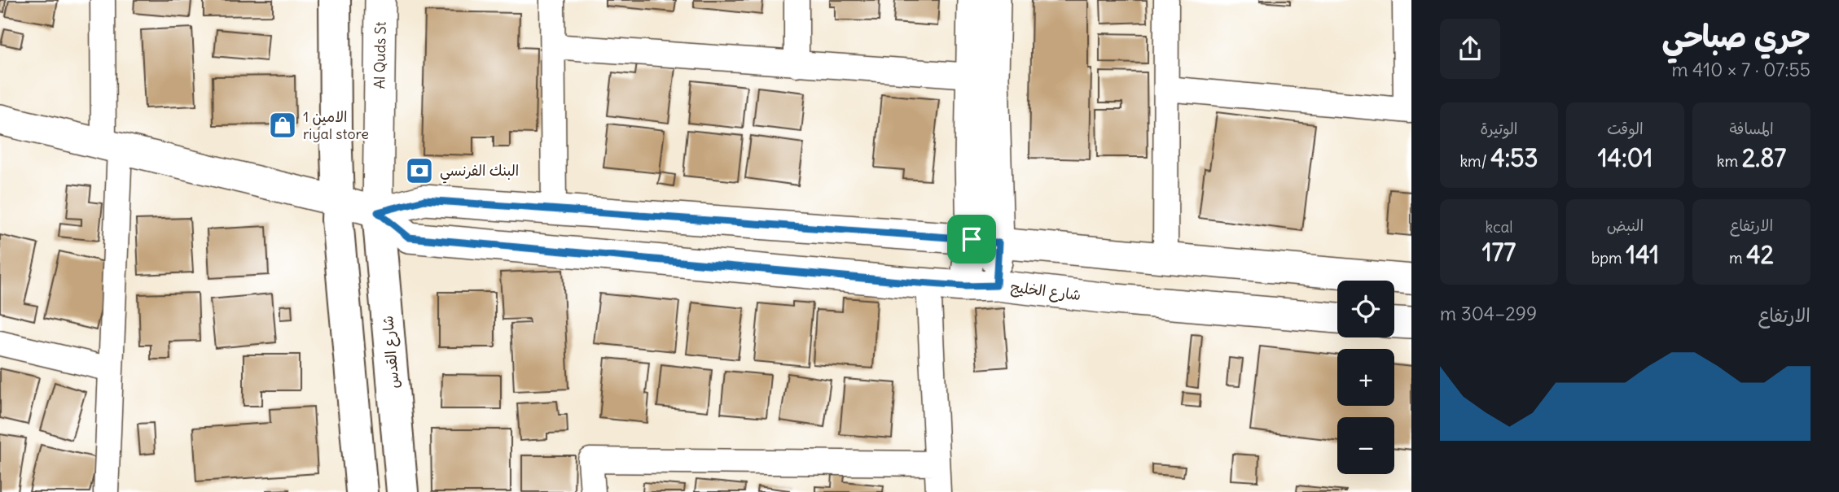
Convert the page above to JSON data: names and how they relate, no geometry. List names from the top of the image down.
{
  "streets": {
    "main road": ["شارع القدس"],
    "street": ["Al Quds St", "شارع الخليج"]
  },
  "crossings": [
    ["Al Quds St", "شارع الخليج"],
    ["Al Quds St", "شارع القدس"],
    ["شارع الخليج", "شارع القدس"]
  ],
  "places": {
    "shop": ["الامين 1 riyal store"],
    "bank": ["البنك الفرنسي"]
  },
  "page": {
    "heading": ["جري صباحي", "07:55 · 7 × 410 m"],
    "stats": [
      ["المسافة", "2.87 km"],
      ["الوقت", "14:01"],
      ["الوتيرة", "4:53 /km"],
      ["الارتفاع", "42 m"],
      ["النبض", "141 bpm"],
      ["kcal", "177"]
    ],
    "map_buttons": ["+", "−"],
    "chart": ["الارتفاع", "299–304 m"]
  }
}
